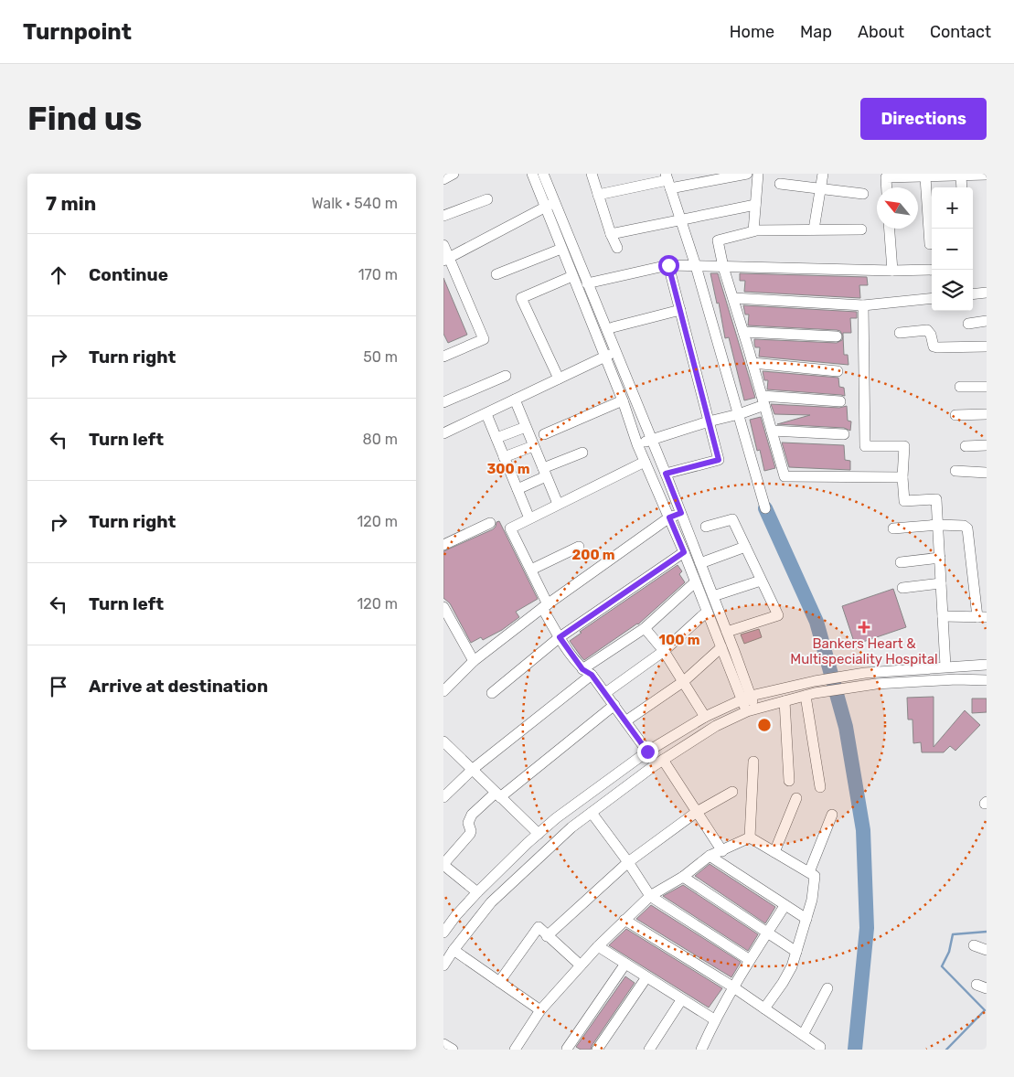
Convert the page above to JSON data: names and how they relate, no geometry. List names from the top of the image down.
{
  "places": {
    "health": ["Bankers Heart & Multispeciality Hospital"]
  },
  "north": "top left",
  "page": {
    "header": "Turnpoint",
    "nav": [
      "Home",
      "Map",
      "About",
      "Contact"
    ],
    "buttons": "Directions",
    "title": "Find us",
    "heading": ["7 min", "Walk · 540 m"],
    "map_buttons": ["+", "−"],
    "list": [
      ["Continue", "170 m"],
      ["Turn right", "50 m"],
      ["Turn left", "80 m"],
      ["Turn right", "120 m"],
      ["Turn left", "120 m"],
      "Arrive at destination"
    ]
  },
  "rings": ["300 m", "200 m", "100 m"]
}
